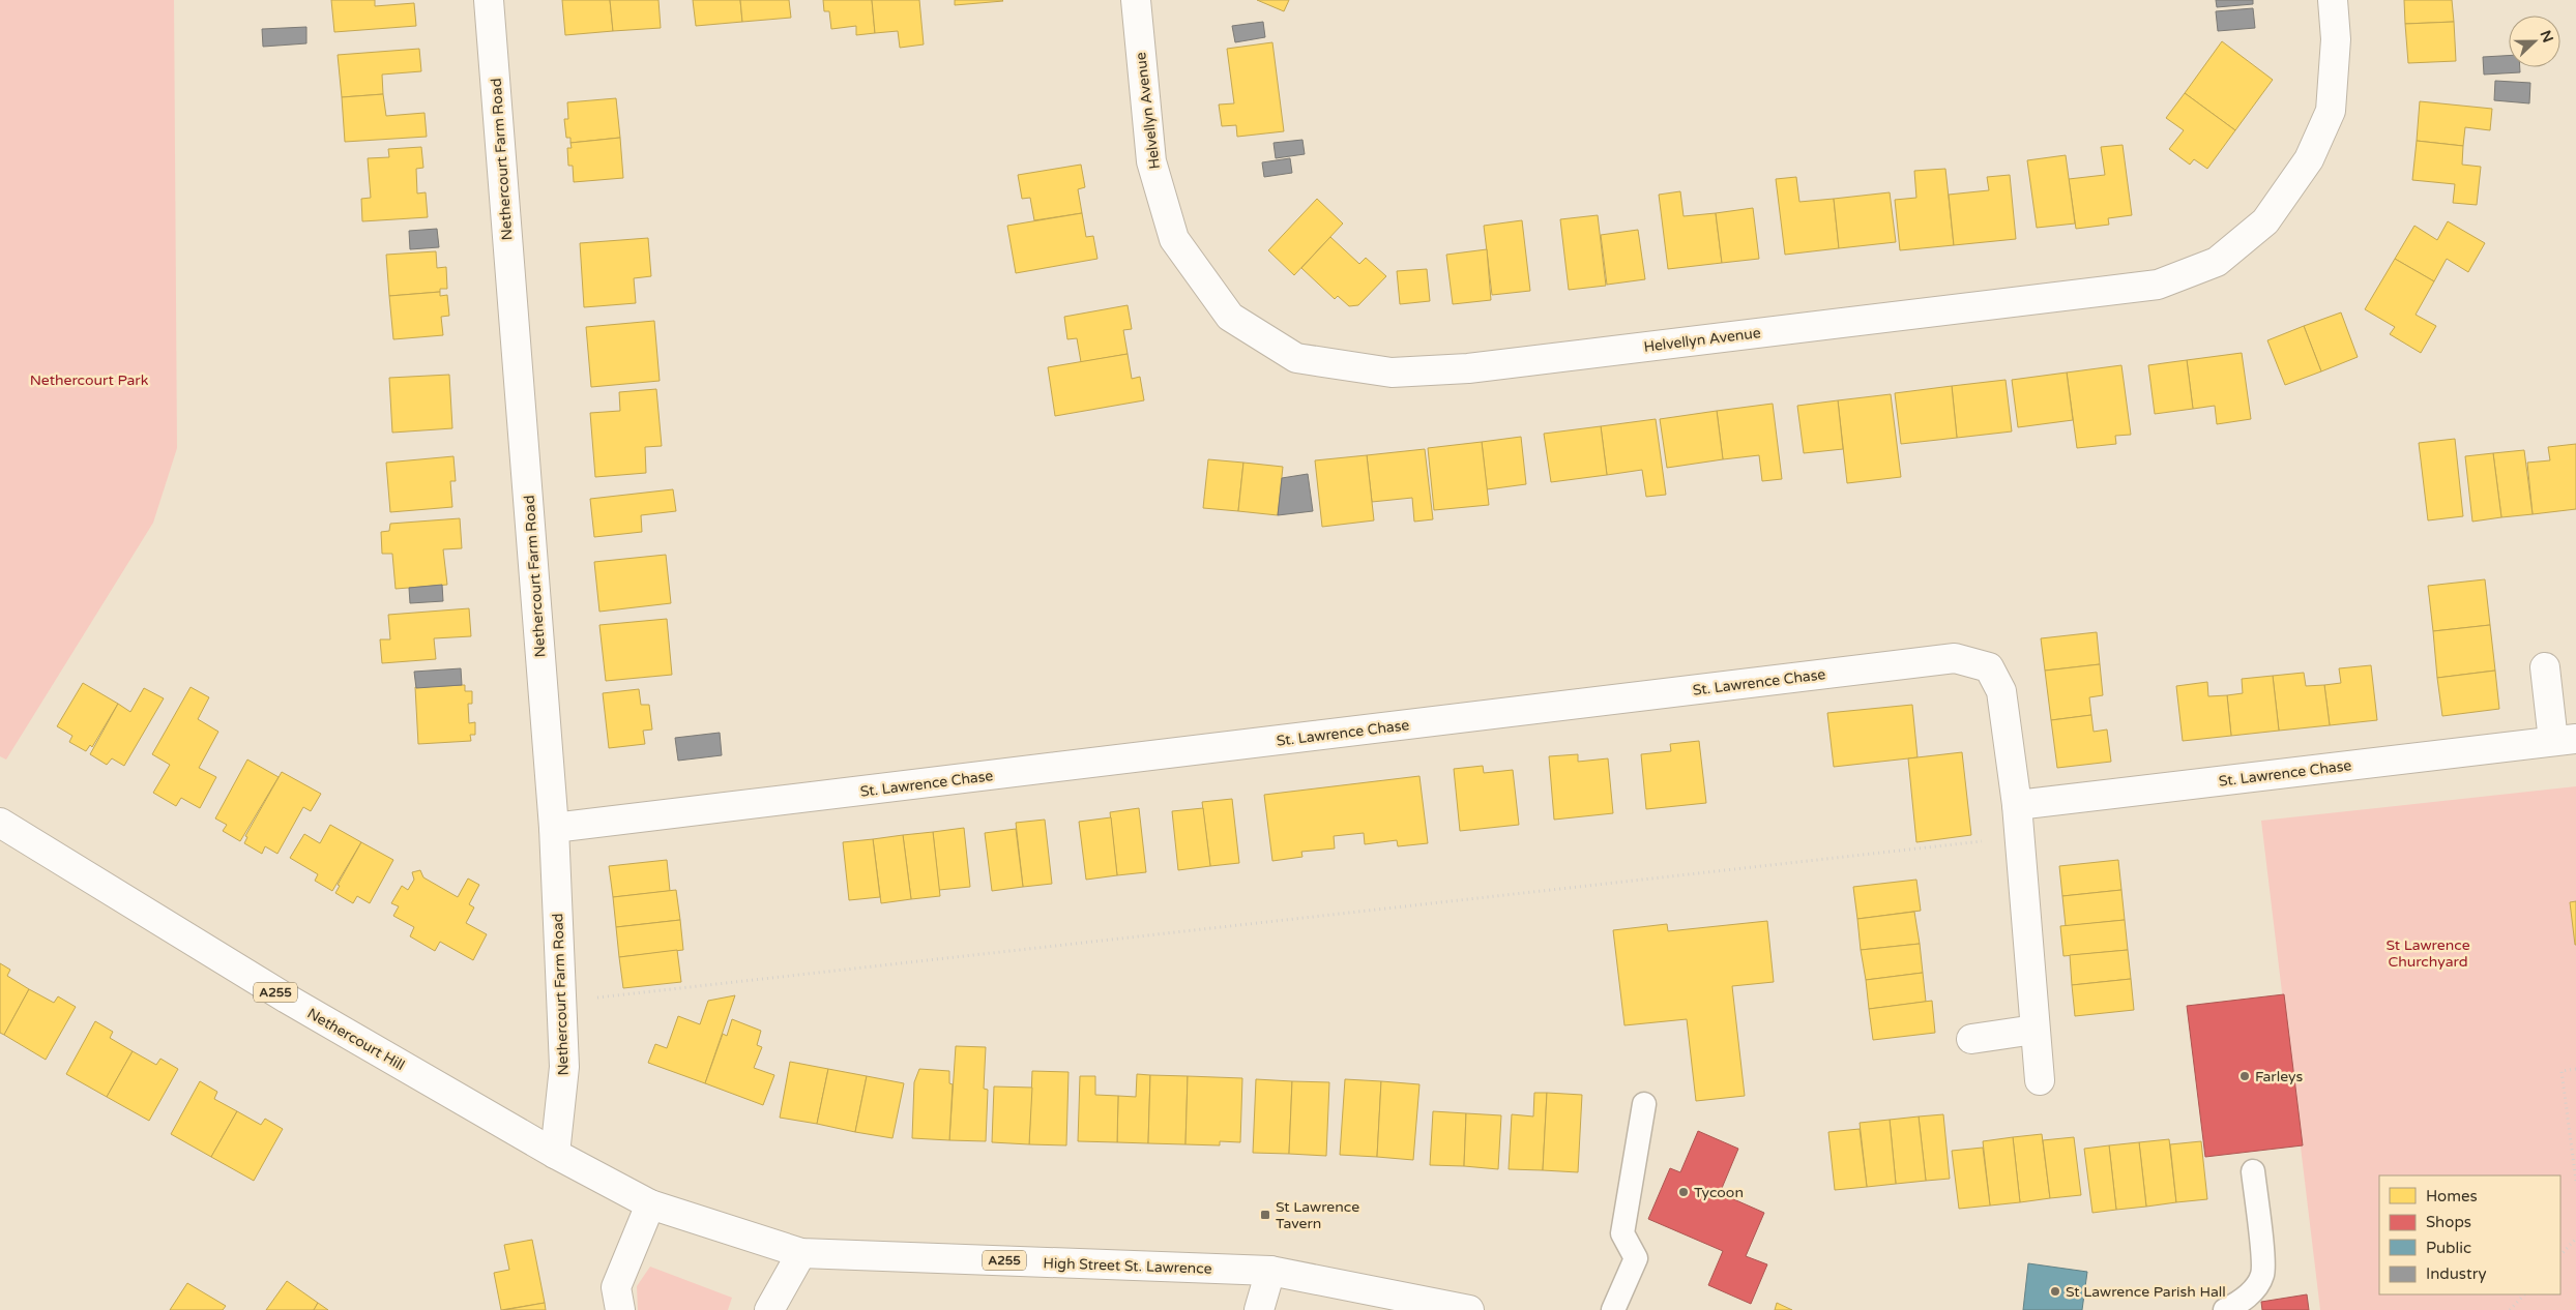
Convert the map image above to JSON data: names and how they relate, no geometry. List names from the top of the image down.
{
  "streets": {
    "street": [
      "Helvellyn Avenue",
      "Nethercourt Farm Road",
      "St. Lawrence Chase",
      "A255",
      "Nethercourt Hill",
      "High Street St. Lawrence"
    ]
  },
  "crossings": [
    ["Nethercourt Farm Road", "St. Lawrence Chase"],
    ["Nethercourt Farm Road", "Nethercourt Hill"],
    ["Nethercourt Farm Road", "High Street St. Lawrence"],
    ["Nethercourt Hill", "High Street St. Lawrence"]
  ],
  "parks": ["Nethercourt Park", "St Lawrence Churchyard"],
  "places": {
    "other": ["Farleys", "Tycoon", "St Lawrence Parish Hall"],
    "transit": ["St Lawrence Tavern"]
  },
  "legend": [
    "Homes",
    "Shops",
    "Public",
    "Industry"
  ],
  "north": "right"
}
